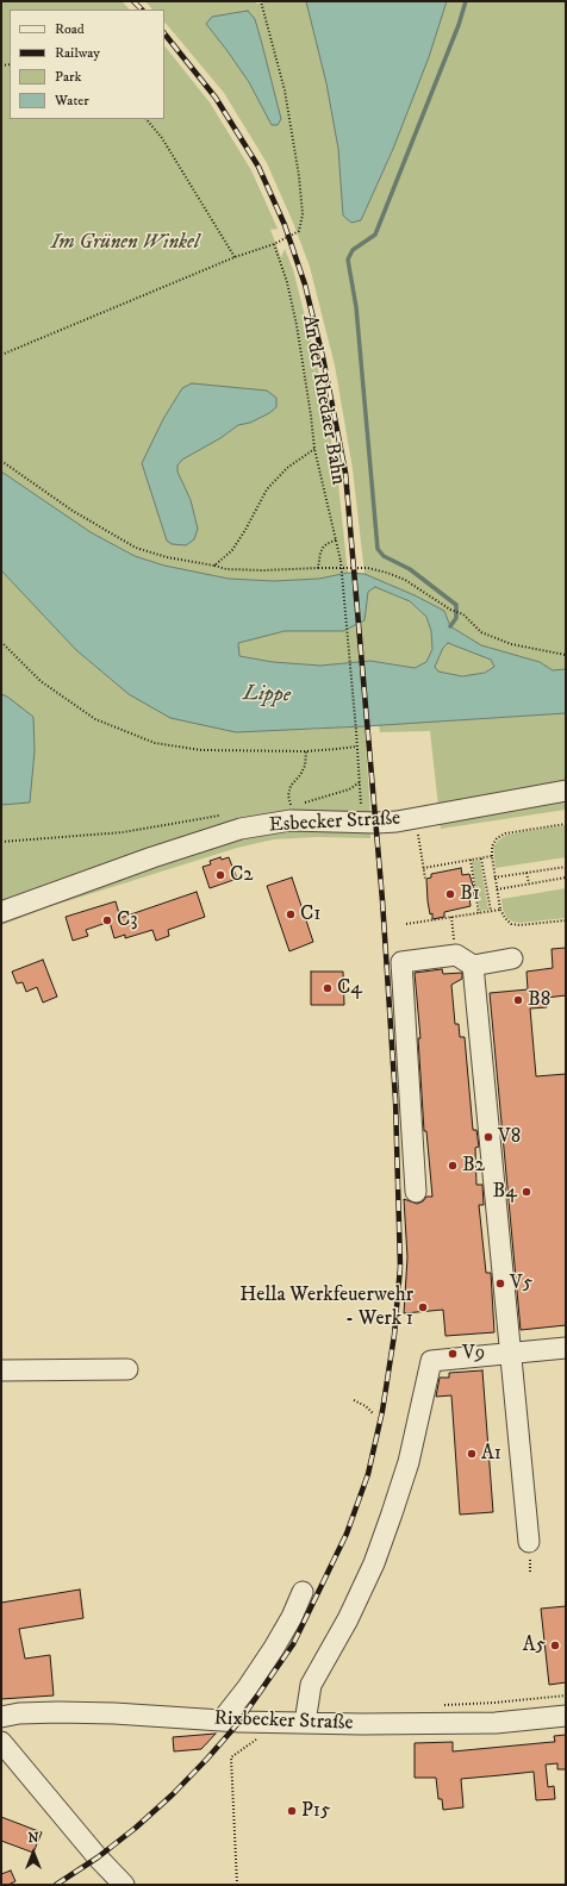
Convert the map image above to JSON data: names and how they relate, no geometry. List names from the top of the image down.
{
  "streets": {
    "street": ["Esbecker Straße", "Rixbecker Straße"],
    "path": ["An der Rhedaer Bahn"]
  },
  "crossings": [
    ["An der Rhedaer Bahn", "Esbecker Straße"]
  ],
  "water": ["Lippe"],
  "parks": ["Im Grünen Winkel"],
  "places": [
    "C2",
    "B1",
    "C1",
    "C3",
    "C4",
    "B8",
    "V8",
    "B2",
    "B4",
    "V5",
    "Hella Werkfeuerwehr - Werk 1",
    "V9",
    "A1",
    "A5",
    "P15"
  ],
  "legend": [
    "Road",
    "Railway",
    "Park",
    "Water"
  ],
  "north": "top"
}
